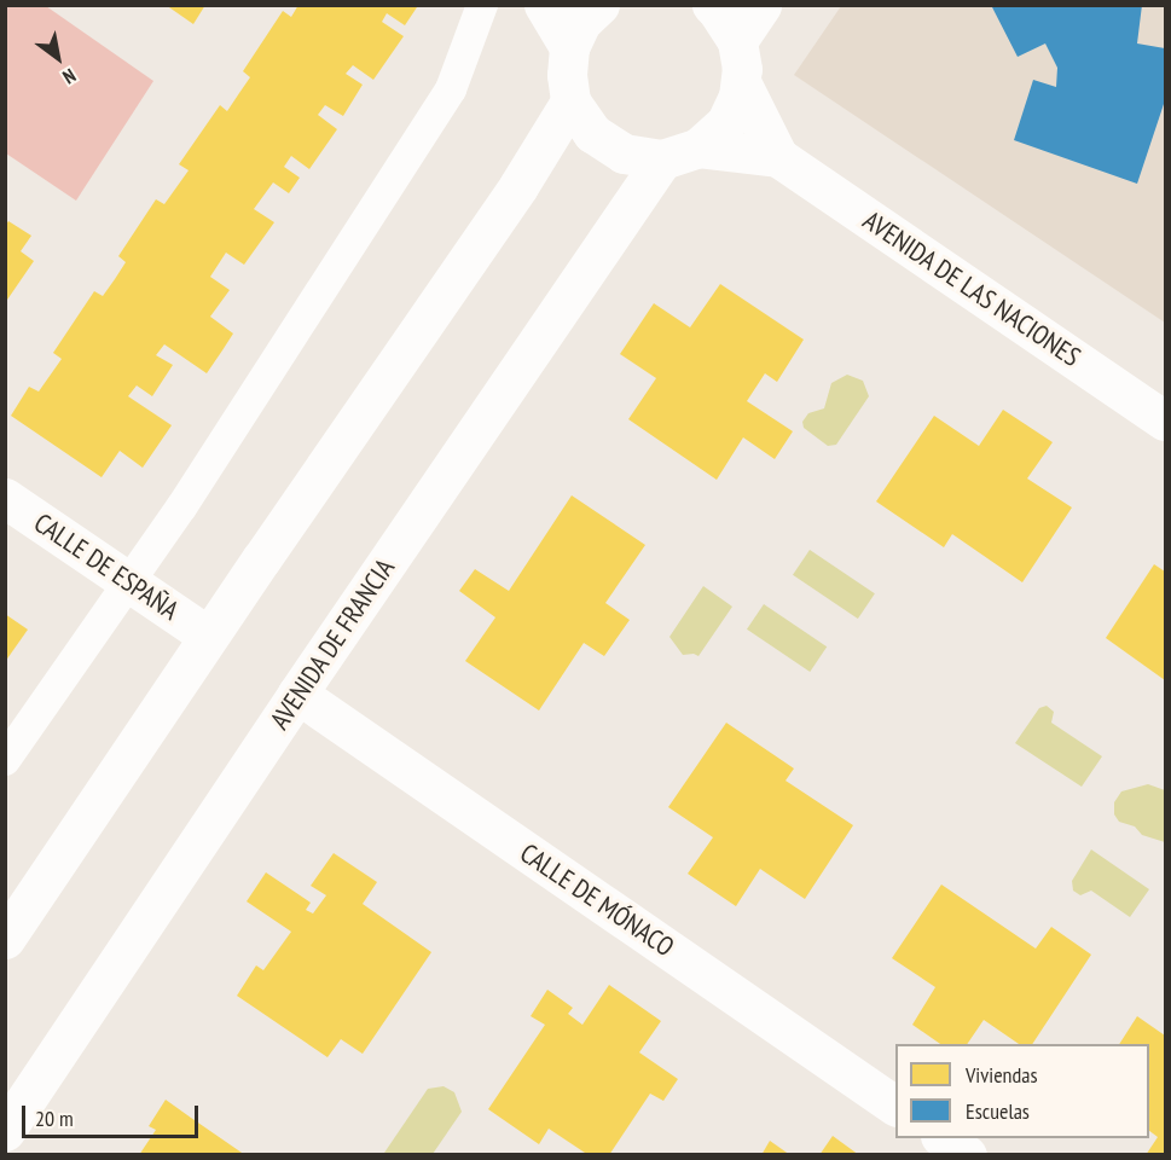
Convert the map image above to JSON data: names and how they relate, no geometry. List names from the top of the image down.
{
  "streets": {
    "street": [
      "AVENIDA DE LAS NACIONES",
      "CALLE DE ESPAÑA",
      "AVENIDA DE FRANCIA",
      "CALLE DE MÓNACO"
    ]
  },
  "crossings": [
    ["AVENIDA DE LAS NACIONES", "AVENIDA DE FRANCIA"],
    ["AVENIDA DE FRANCIA", "CALLE DE MÓNACO"]
  ],
  "legend": ["Viviendas", "Escuelas"],
  "scale_bar": "20 m",
  "north": "bottom right"
}
